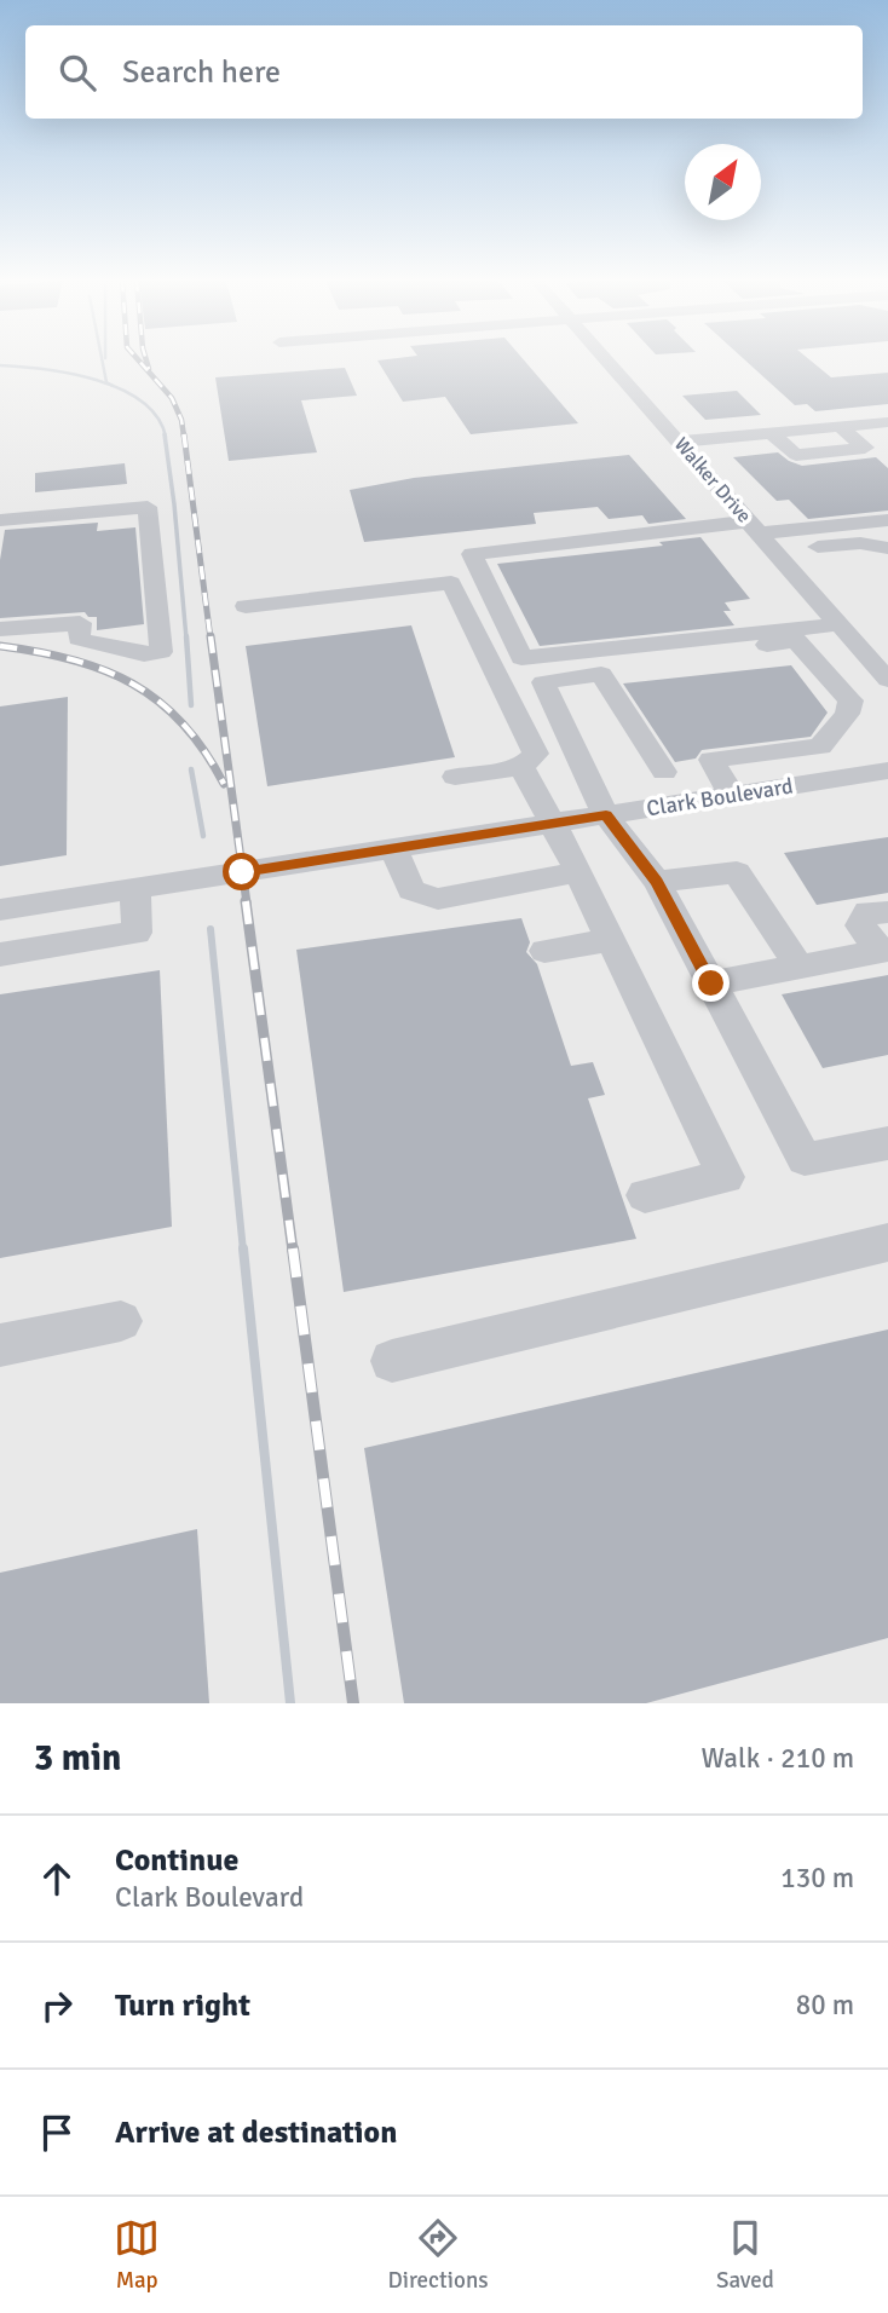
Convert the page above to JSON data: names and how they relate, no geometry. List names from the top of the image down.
{
  "streets": {
    "street": ["Walker Drive", "Clark Boulevard"]
  },
  "north": "top right",
  "page": {
    "search": "Search here",
    "heading": ["3 min", "Walk · 210 m"],
    "list": [
      ["Continue", "Clark Boulevard", "130 m"],
      ["Turn right", "80 m"],
      "Arrive at destination"
    ],
    "nav": ["Map", "Directions", "Saved"]
  }
}
